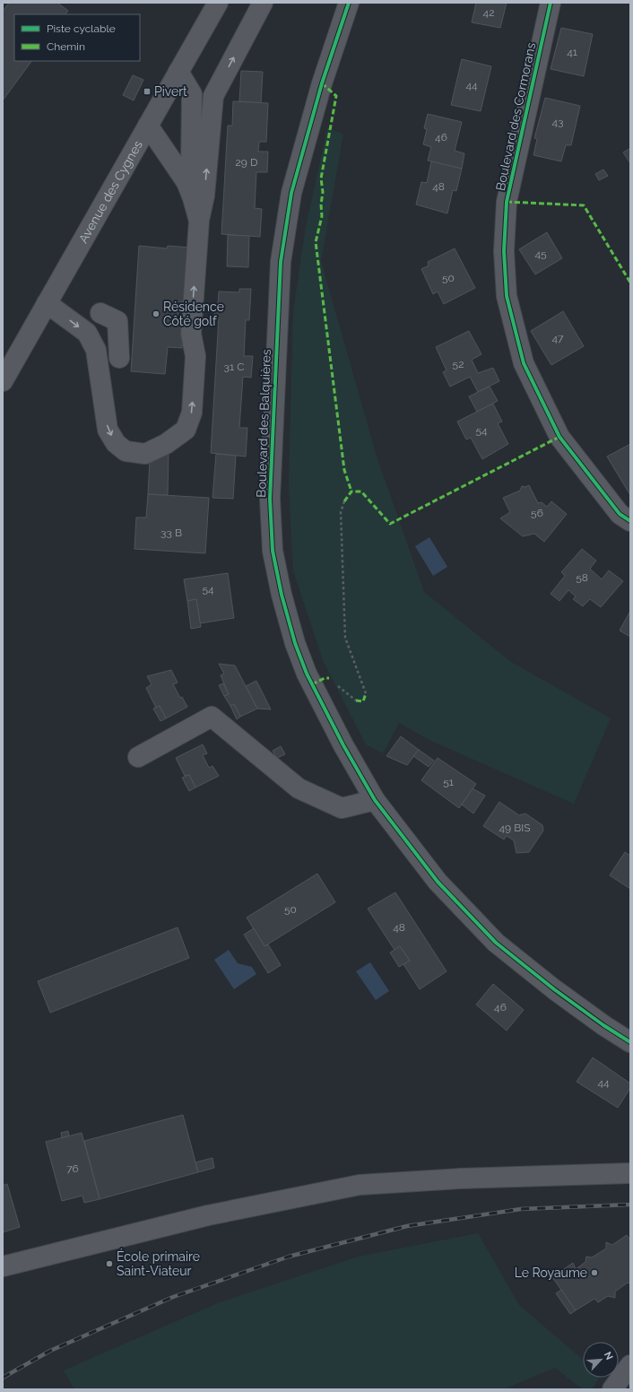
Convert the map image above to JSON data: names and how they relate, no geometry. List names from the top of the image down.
{
  "streets": {
    "street": ["Boulevard des Cormorans", "Avenue des Cygnes", "Boulevard des Balquières"]
  },
  "places": {
    "transit": ["Pivert"],
    "other": ["Résidence Côté golf", "École primaire Saint-Viateur", "Le Royaume"]
  },
  "house_numbers": [
    "42",
    "41",
    "44",
    "43",
    "46",
    "29 D",
    "48",
    "45",
    "50",
    "47",
    "52",
    "31 C",
    "54",
    "56",
    "33 B",
    "58",
    "54",
    "51",
    "49 BIS",
    "50",
    "48",
    "46",
    "44",
    "76"
  ],
  "legend": ["Piste cyclable", "Chemin"],
  "north": "top right"
}
